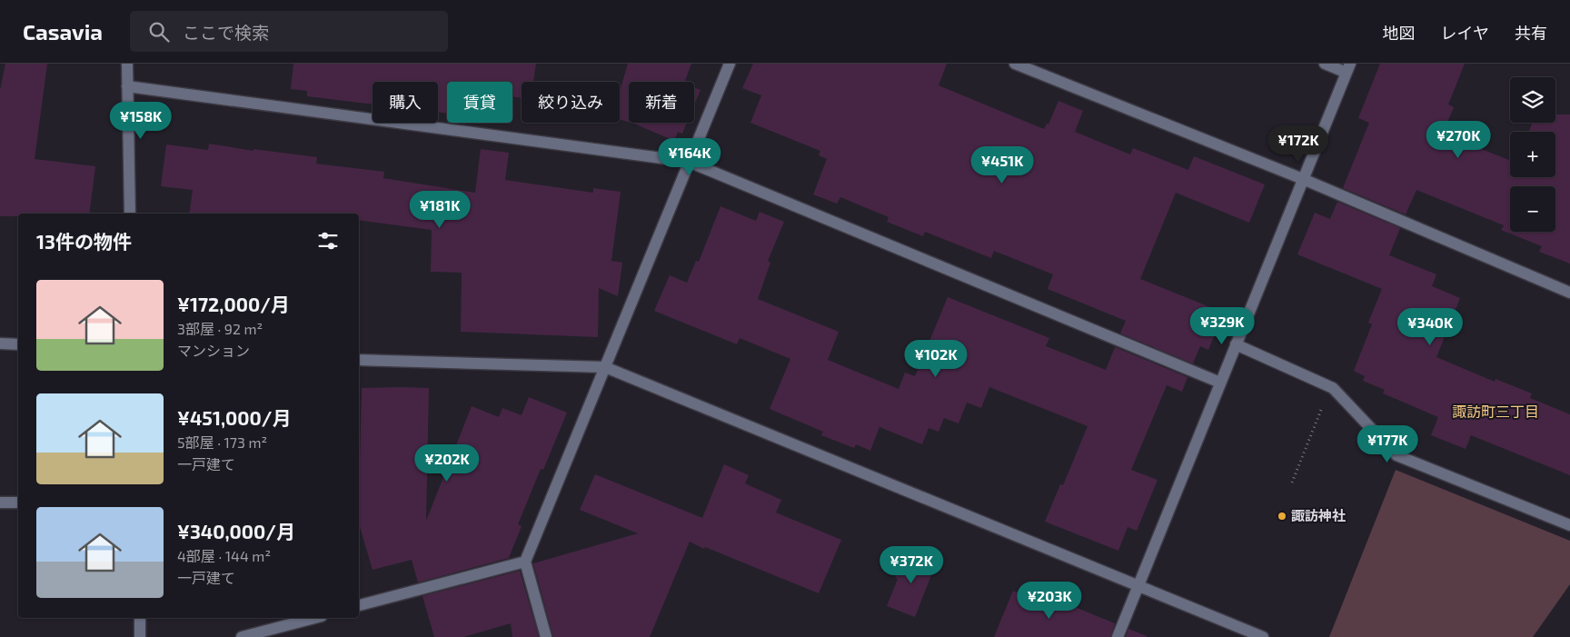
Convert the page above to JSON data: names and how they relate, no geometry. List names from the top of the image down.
{
  "districts": ["諏訪町三丁目"],
  "places": ["諏訪神社"],
  "page": {
    "header": "Casavia",
    "search": "ここで検索",
    "nav": ["地図", "レイヤ", "共有"],
    "map_buttons": ["+", "−"],
    "chip": [
      "購入",
      "賃貸",
      "絞り込み",
      "新着"
    ],
    "price": [
      "¥158K",
      "¥270K",
      "¥172K",
      "¥164K",
      "¥451K",
      "¥181K",
      "¥329K",
      "¥340K",
      "¥102K",
      "¥177K",
      "¥202K",
      "¥372K",
      "¥203K"
    ],
    "heading": "13件の物件",
    "list": [
      {
        "name": "¥172,000/月",
        "note": "3部屋 · 92 m² · マンション"
      },
      {
        "name": "¥451,000/月",
        "note": "5部屋 · 173 m² · 一戸建て"
      },
      {
        "name": "¥340,000/月",
        "note": "4部屋 · 144 m² · 一戸建て"
      }
    ]
  }
}
